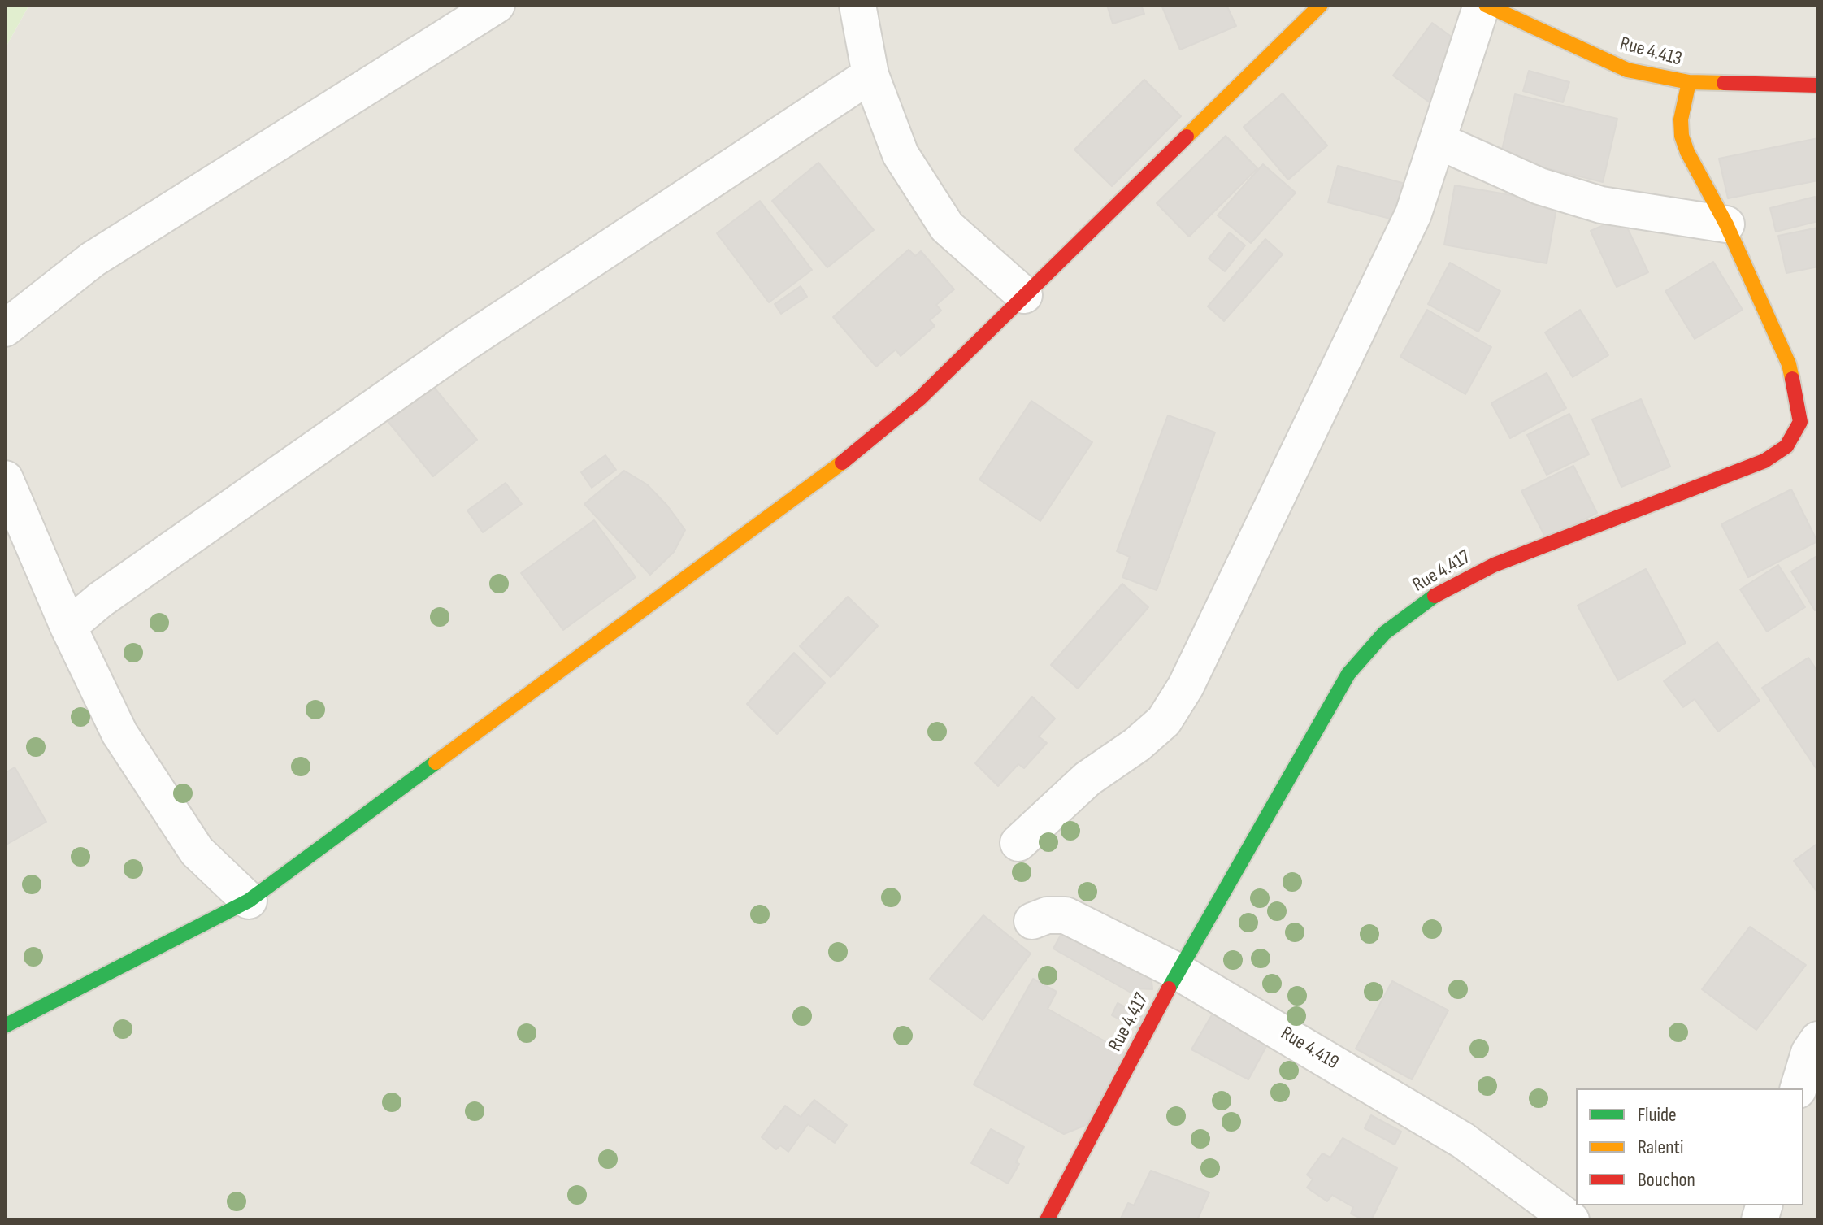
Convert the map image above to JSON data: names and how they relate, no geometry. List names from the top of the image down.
{
  "streets": {
    "street": ["Rue 4.413", "Rue 4.417", "Rue 4.419"]
  },
  "crossings": [
    ["Rue 4.413", "Rue 4.417"],
    ["Rue 4.417", "Rue 4.419"]
  ],
  "legend": ["Fluide", "Ralenti", "Bouchon"]
}
